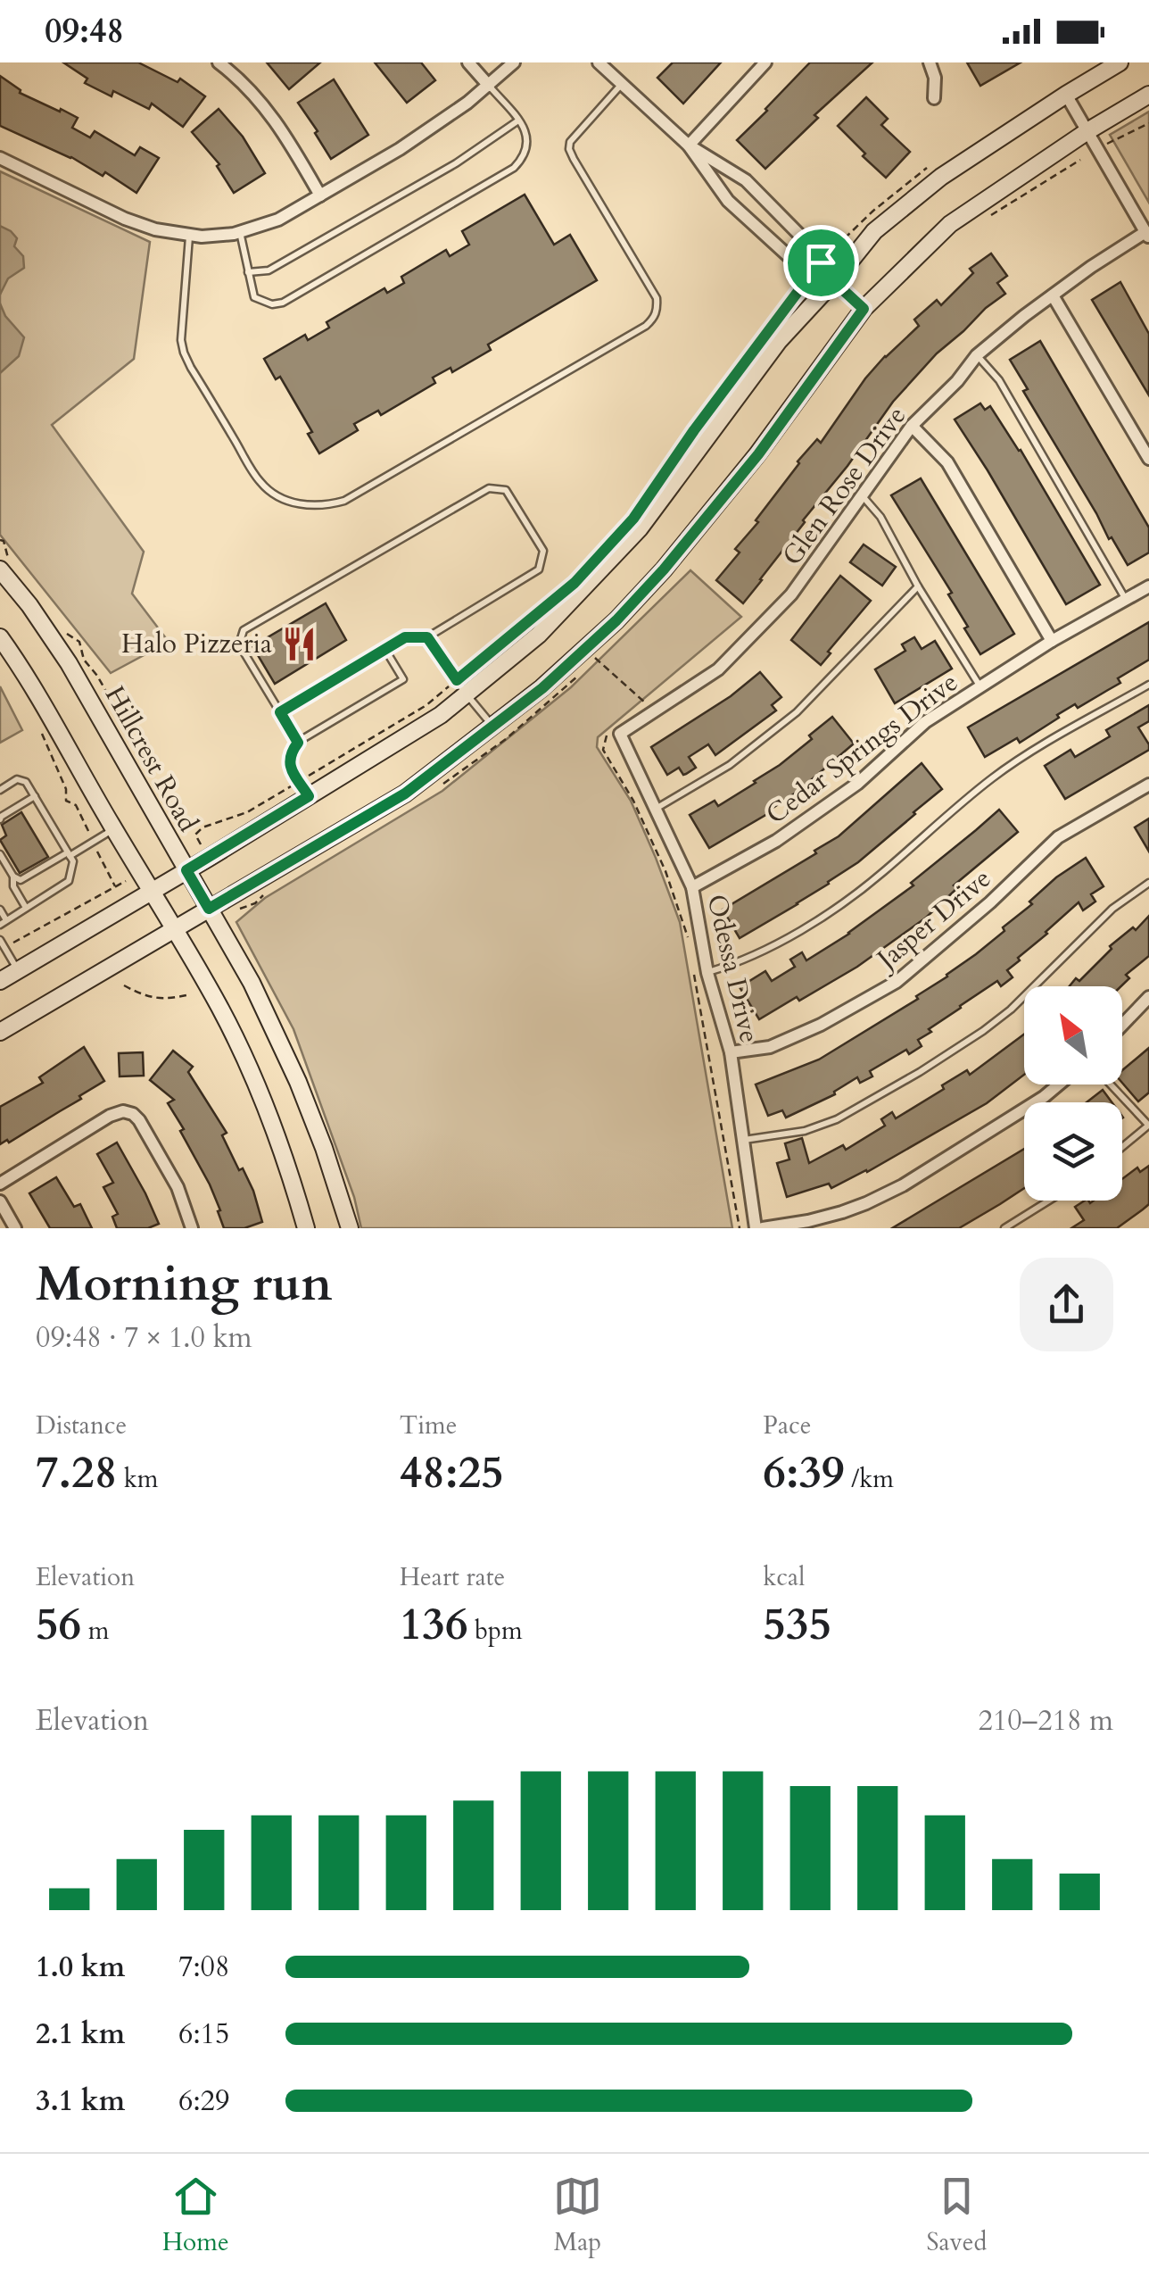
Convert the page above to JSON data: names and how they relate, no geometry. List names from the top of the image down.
{
  "streets": {
    "main road": ["Hillcrest Road"],
    "street": [
      "Glen Rose Drive",
      "Cedar Springs Drive",
      "Jasper Drive",
      "Odessa Drive"
    ]
  },
  "crossings": [
    ["Glen Rose Drive", "Odessa Drive"],
    ["Cedar Springs Drive", "Odessa Drive"],
    ["Jasper Drive", "Odessa Drive"]
  ],
  "places": {
    "restaurant": ["Halo Pizzeria"]
  },
  "north": "top left",
  "page": {
    "status": "09:48",
    "heading": ["Morning run", "09:48 · 7 × 1.0 km"],
    "stats": [
      ["Distance", "7.28 km"],
      ["Time", "48:25"],
      ["Pace", "6:39 /km"],
      ["Elevation", "56 m"],
      ["Heart rate", "136 bpm"],
      ["kcal", "535"]
    ],
    "chart": ["Elevation", "210–218 m"],
    "list": [
      {
        "name": "1.0 km",
        "note": "7:08"
      },
      {
        "name": "2.1 km",
        "note": "6:15"
      },
      {
        "name": "3.1 km",
        "note": "6:29"
      }
    ],
    "tabs": ["Home", "Map", "Saved"]
  }
}
